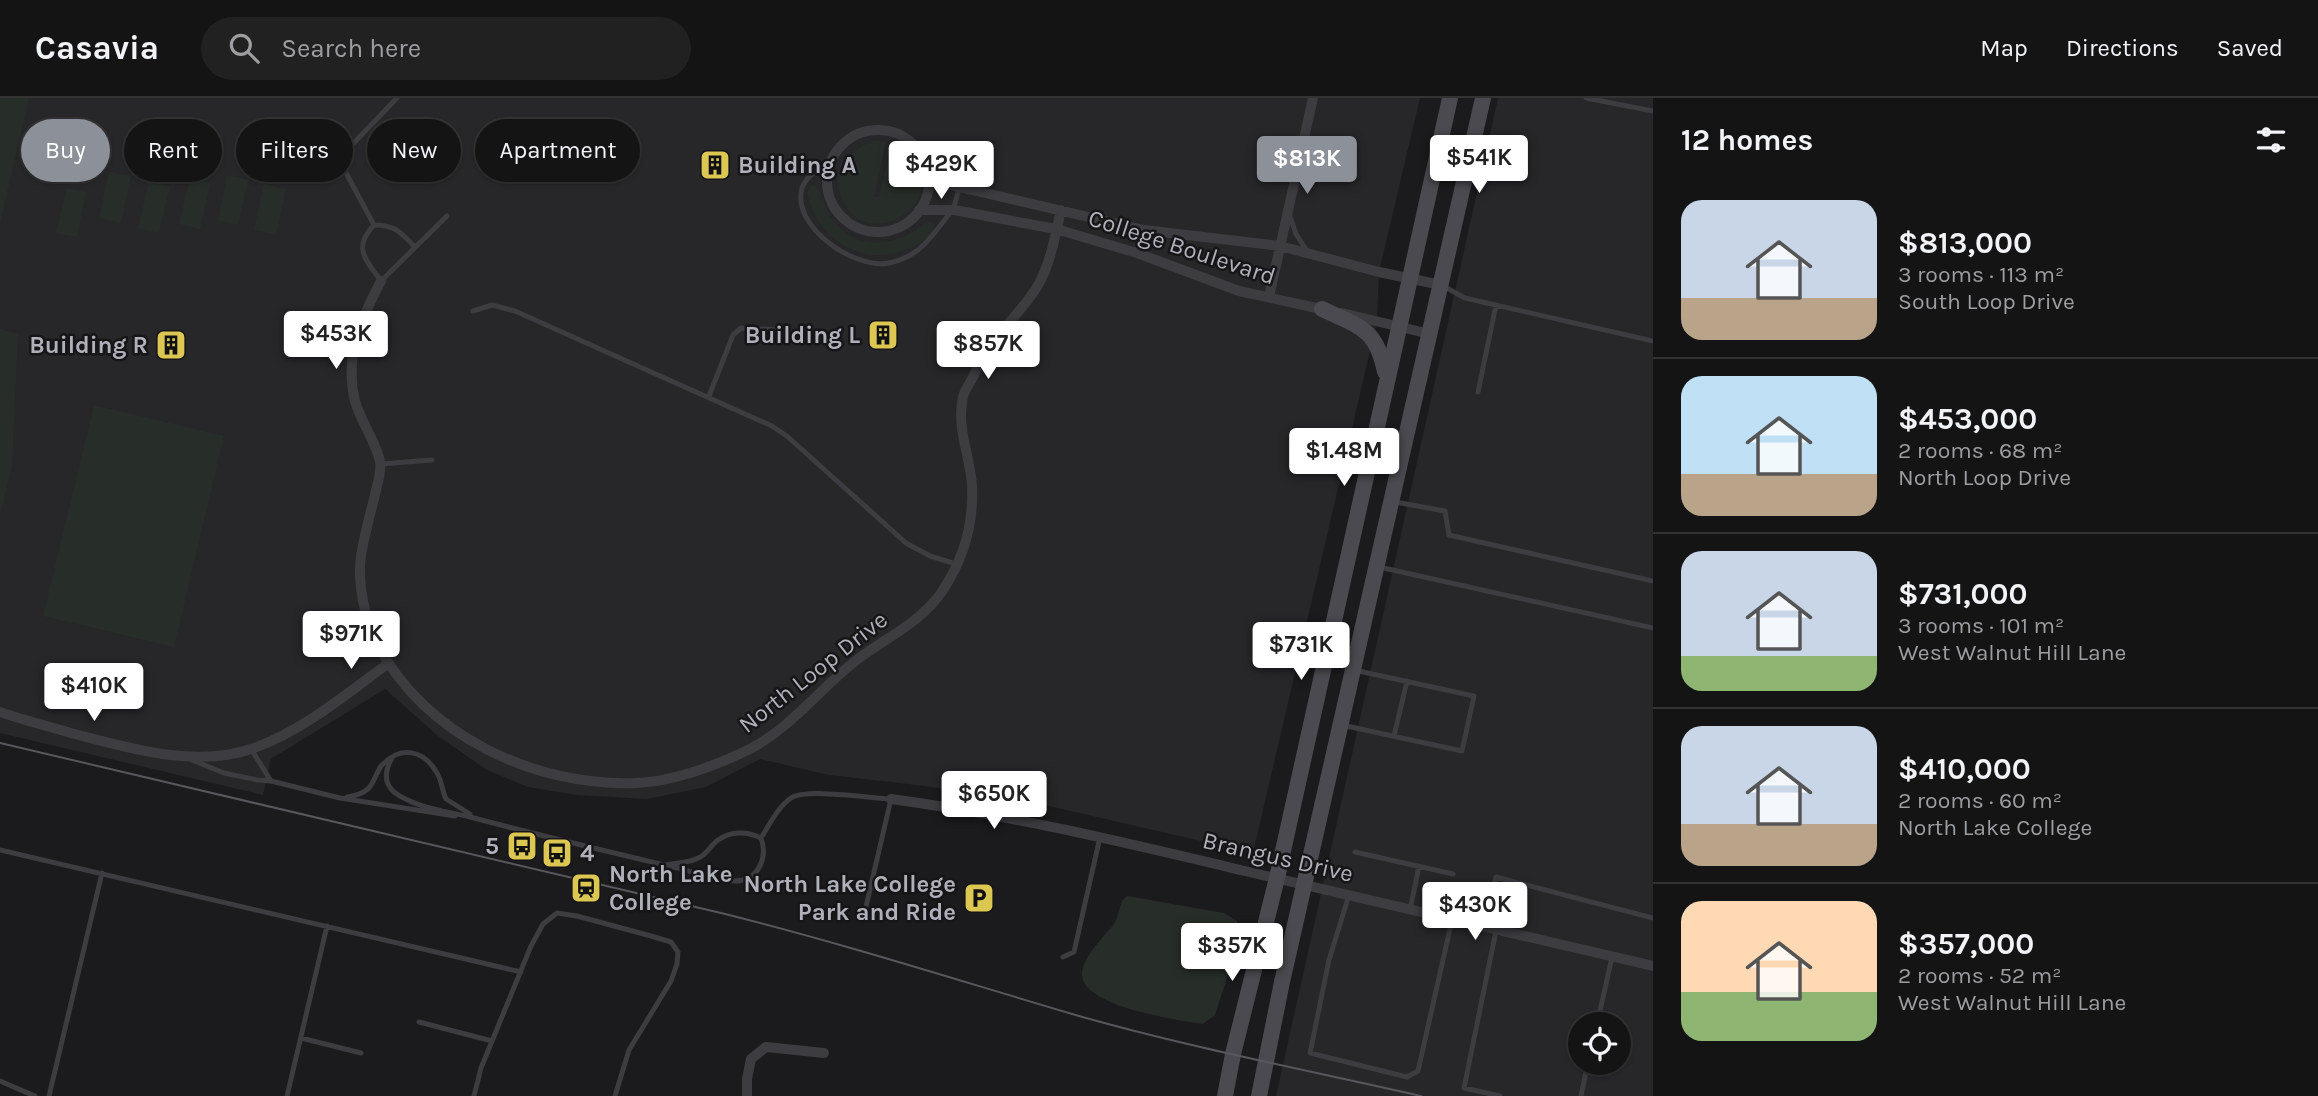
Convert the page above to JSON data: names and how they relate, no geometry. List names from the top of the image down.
{
  "streets": {
    "street": ["College Boulevard", "North Loop Drive", "Brangus Drive"]
  },
  "crossings": [
    ["College Boulevard", "North Loop Drive"]
  ],
  "places": {
    "building": ["Building A", "Building L", "Building R"],
    "bus stop": ["5", "4"],
    "station": ["North Lake College"],
    "parking": ["North Lake College Park and Ride"]
  },
  "page": {
    "header": "Casavia",
    "search": "Search here",
    "nav": ["Map", "Directions", "Saved"],
    "heading": "12 homes",
    "chip": [
      "Buy",
      "Rent",
      "Filters",
      "New",
      "Apartment"
    ],
    "price": [
      "$541K",
      "$813K",
      "$429K",
      "$453K",
      "$857K",
      "$1.48M",
      "$971K",
      "$731K",
      "$410K",
      "$650K",
      "$430K",
      "$357K"
    ],
    "list": [
      {
        "name": "$813,000",
        "note": "3 rooms · 113 m² · South Loop Drive"
      },
      {
        "name": "$453,000",
        "note": "2 rooms · 68 m² · North Loop Drive"
      },
      {
        "name": "$731,000",
        "note": "3 rooms · 101 m² · West Walnut Hill Lane"
      },
      {
        "name": "$410,000",
        "note": "2 rooms · 60 m² · North Lake College"
      },
      {
        "name": "$357,000",
        "note": "2 rooms · 52 m² · West Walnut Hill Lane"
      }
    ]
  }
}
